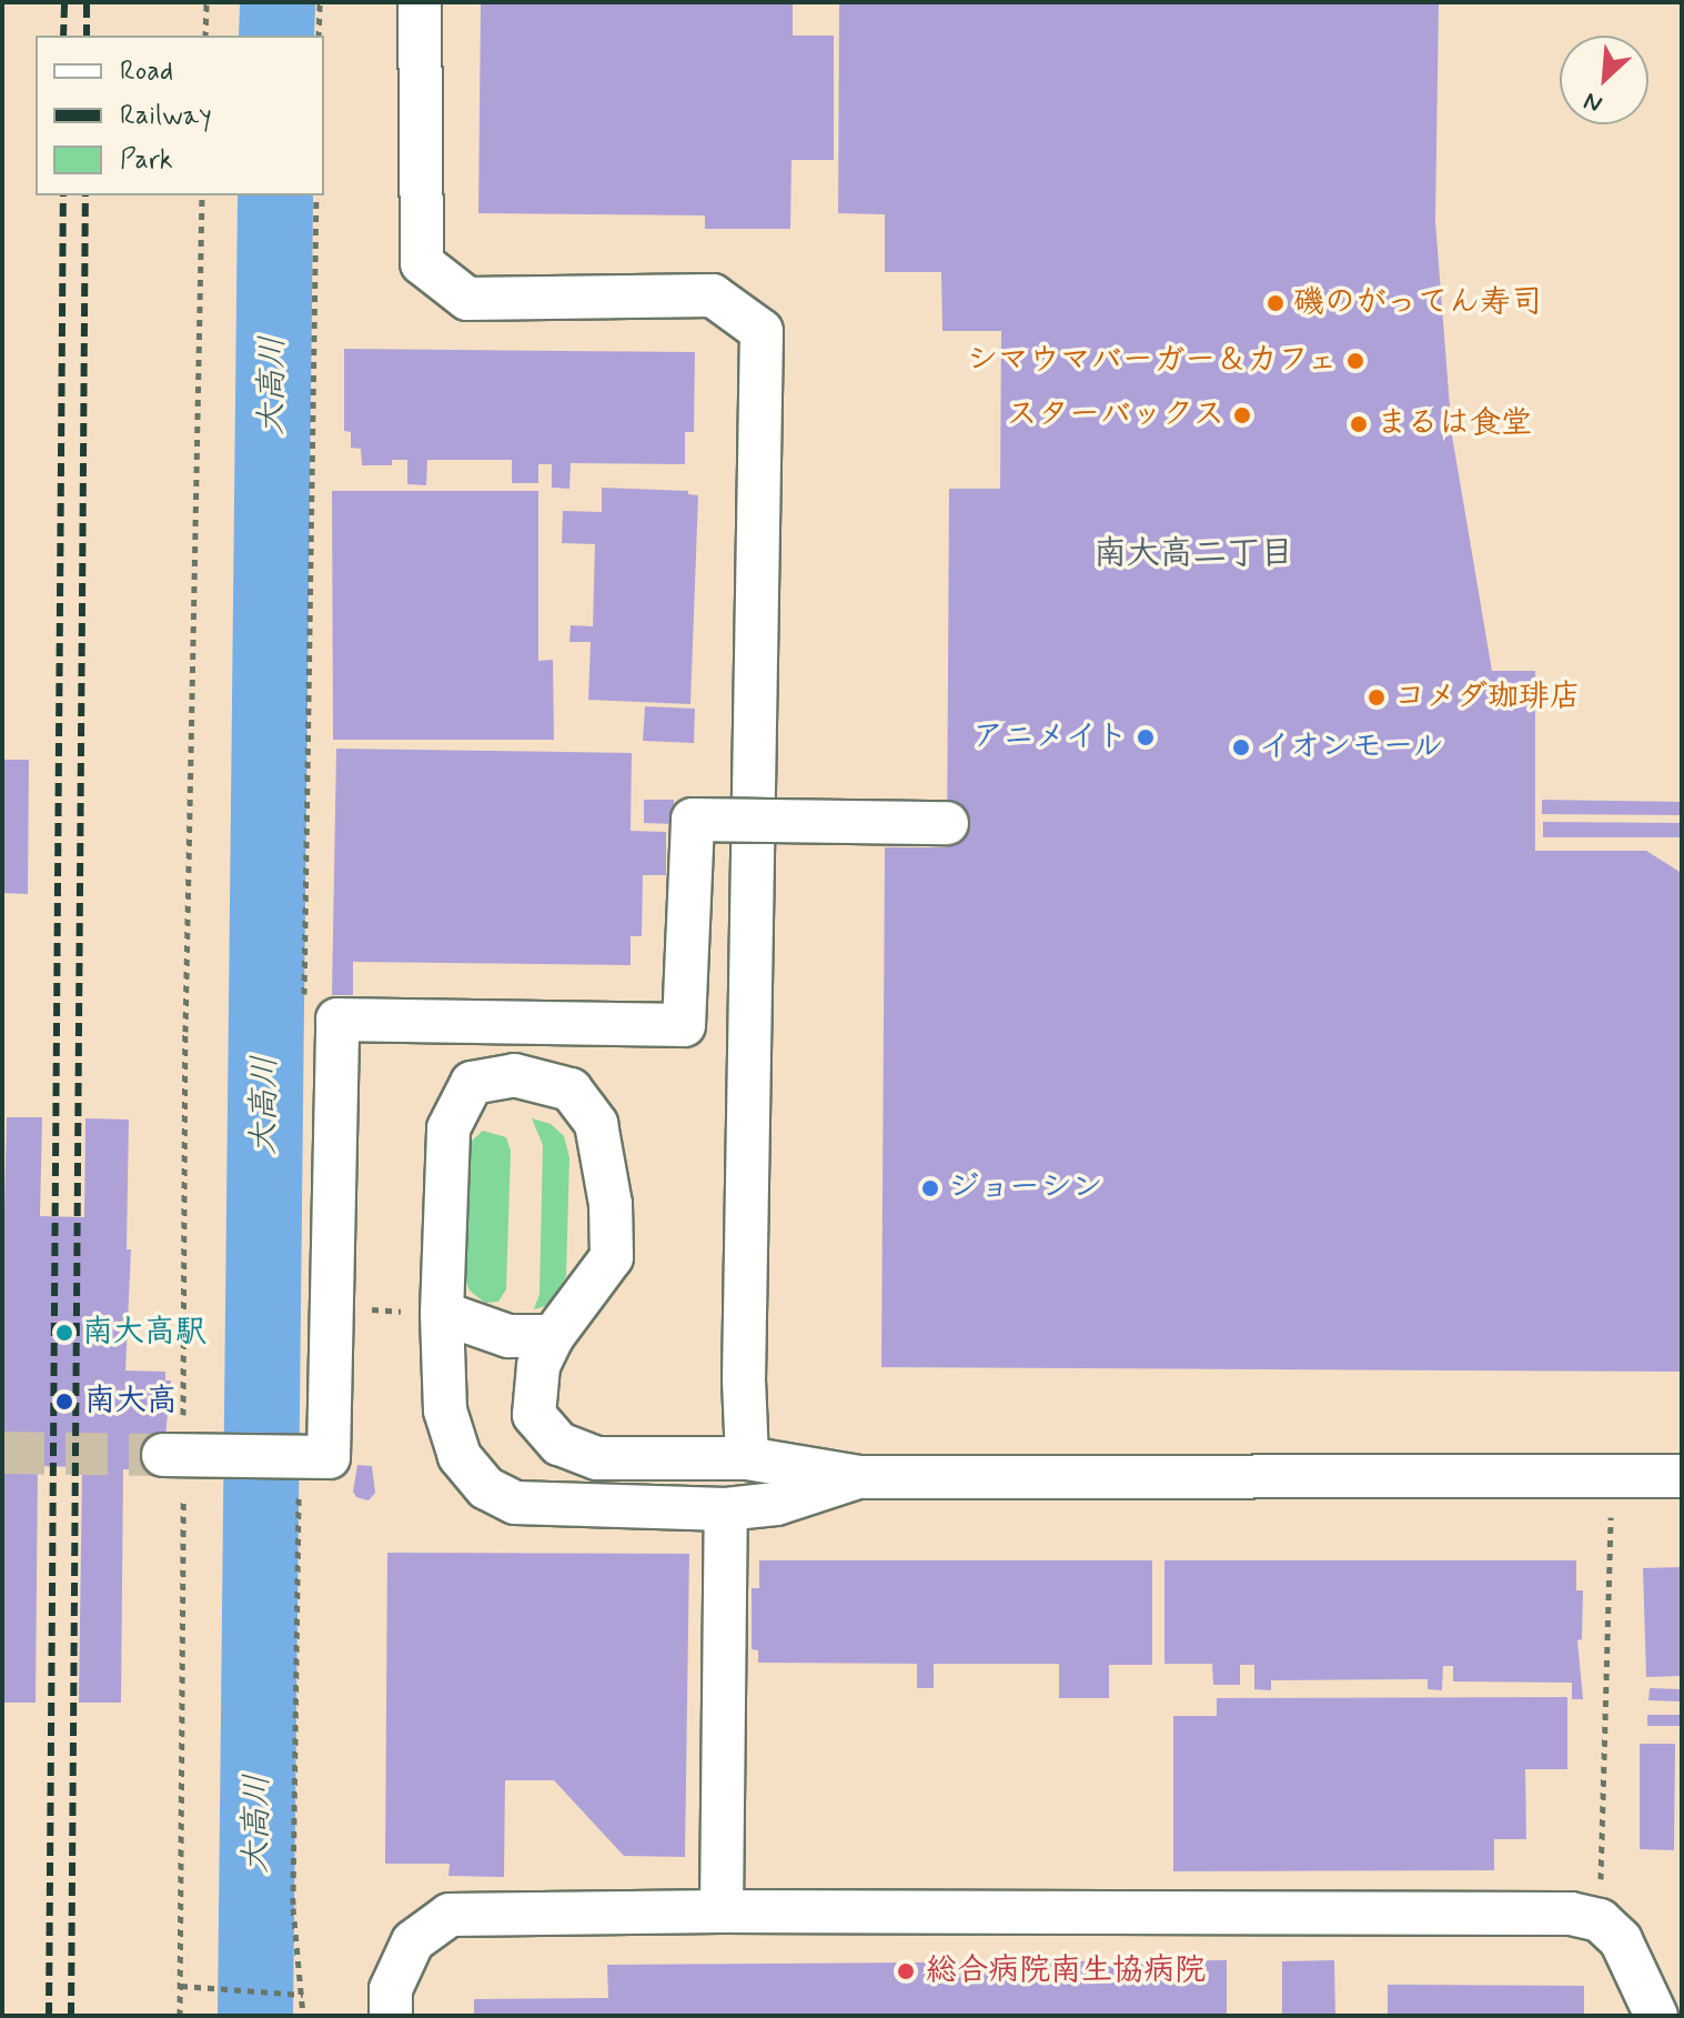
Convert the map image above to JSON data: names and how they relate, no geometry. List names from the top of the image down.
{
  "districts": ["南大高二丁目"],
  "water": ["大高川"],
  "places": [
    "磯のがってん寿司",
    "シマウマバーガー＆カフェ",
    "スターバックス",
    "まるは食堂",
    "コメダ珈琲店",
    "アニメイト",
    "イオンモール",
    "ジョーシン",
    "南大高駅",
    "南大高",
    "総合病院南生協病院"
  ],
  "legend": ["Road", "Railway", "Park"],
  "north": "bottom left"
}
